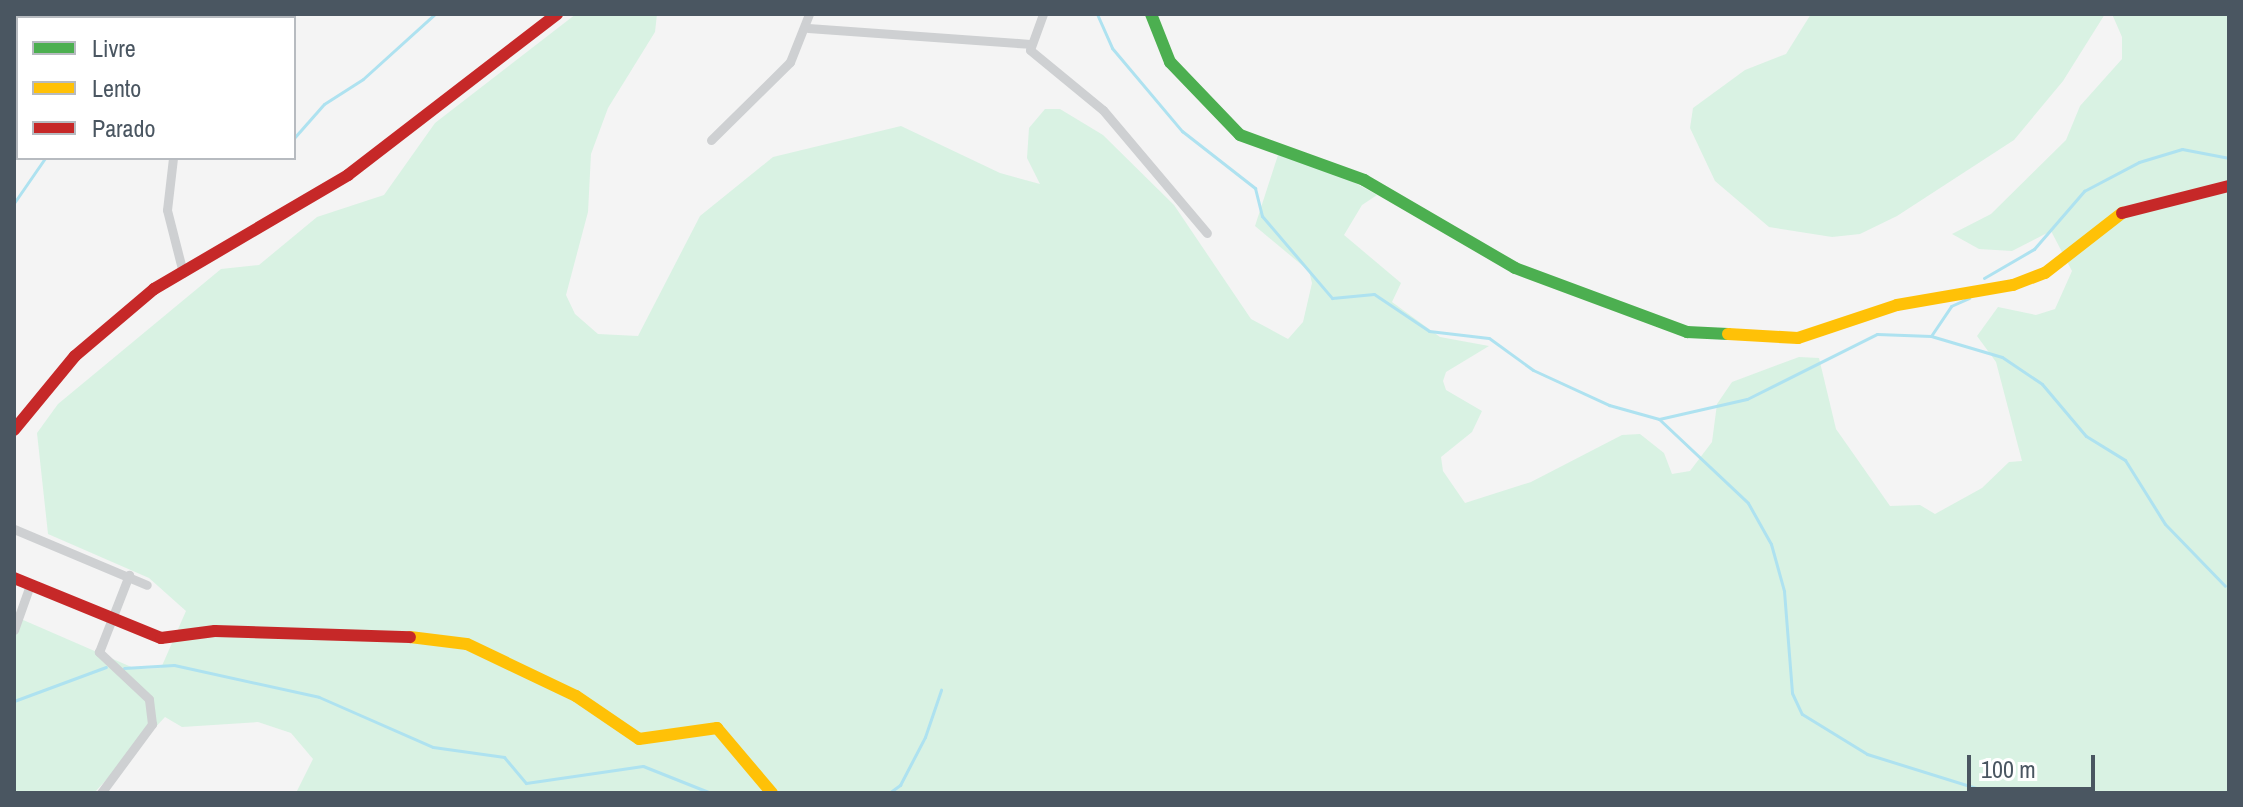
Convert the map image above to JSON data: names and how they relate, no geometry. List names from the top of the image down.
{
  "legend": ["Livre", "Lento", "Parado"],
  "scale_bar": "100 m"
}
